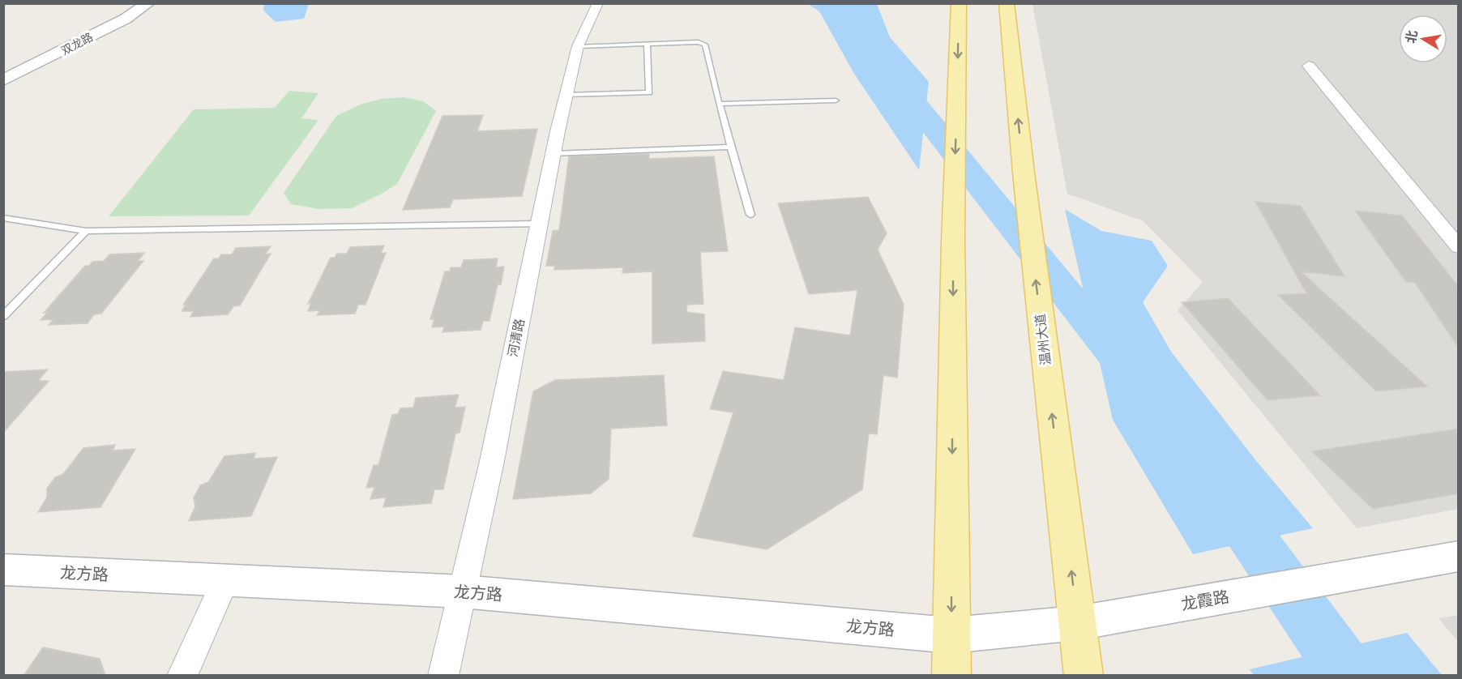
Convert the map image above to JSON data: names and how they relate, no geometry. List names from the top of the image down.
{
  "streets": {
    "main road": [
      "双龙路",
      "温州大道",
      "龙方路",
      "龙霞路"
    ],
    "street": ["河清路"]
  },
  "crossings": [
    ["河清路", "龙方路"],
    ["温州大道", "龙霞路"],
    ["龙方路", "龙霞路"]
  ],
  "north": "left"
}
